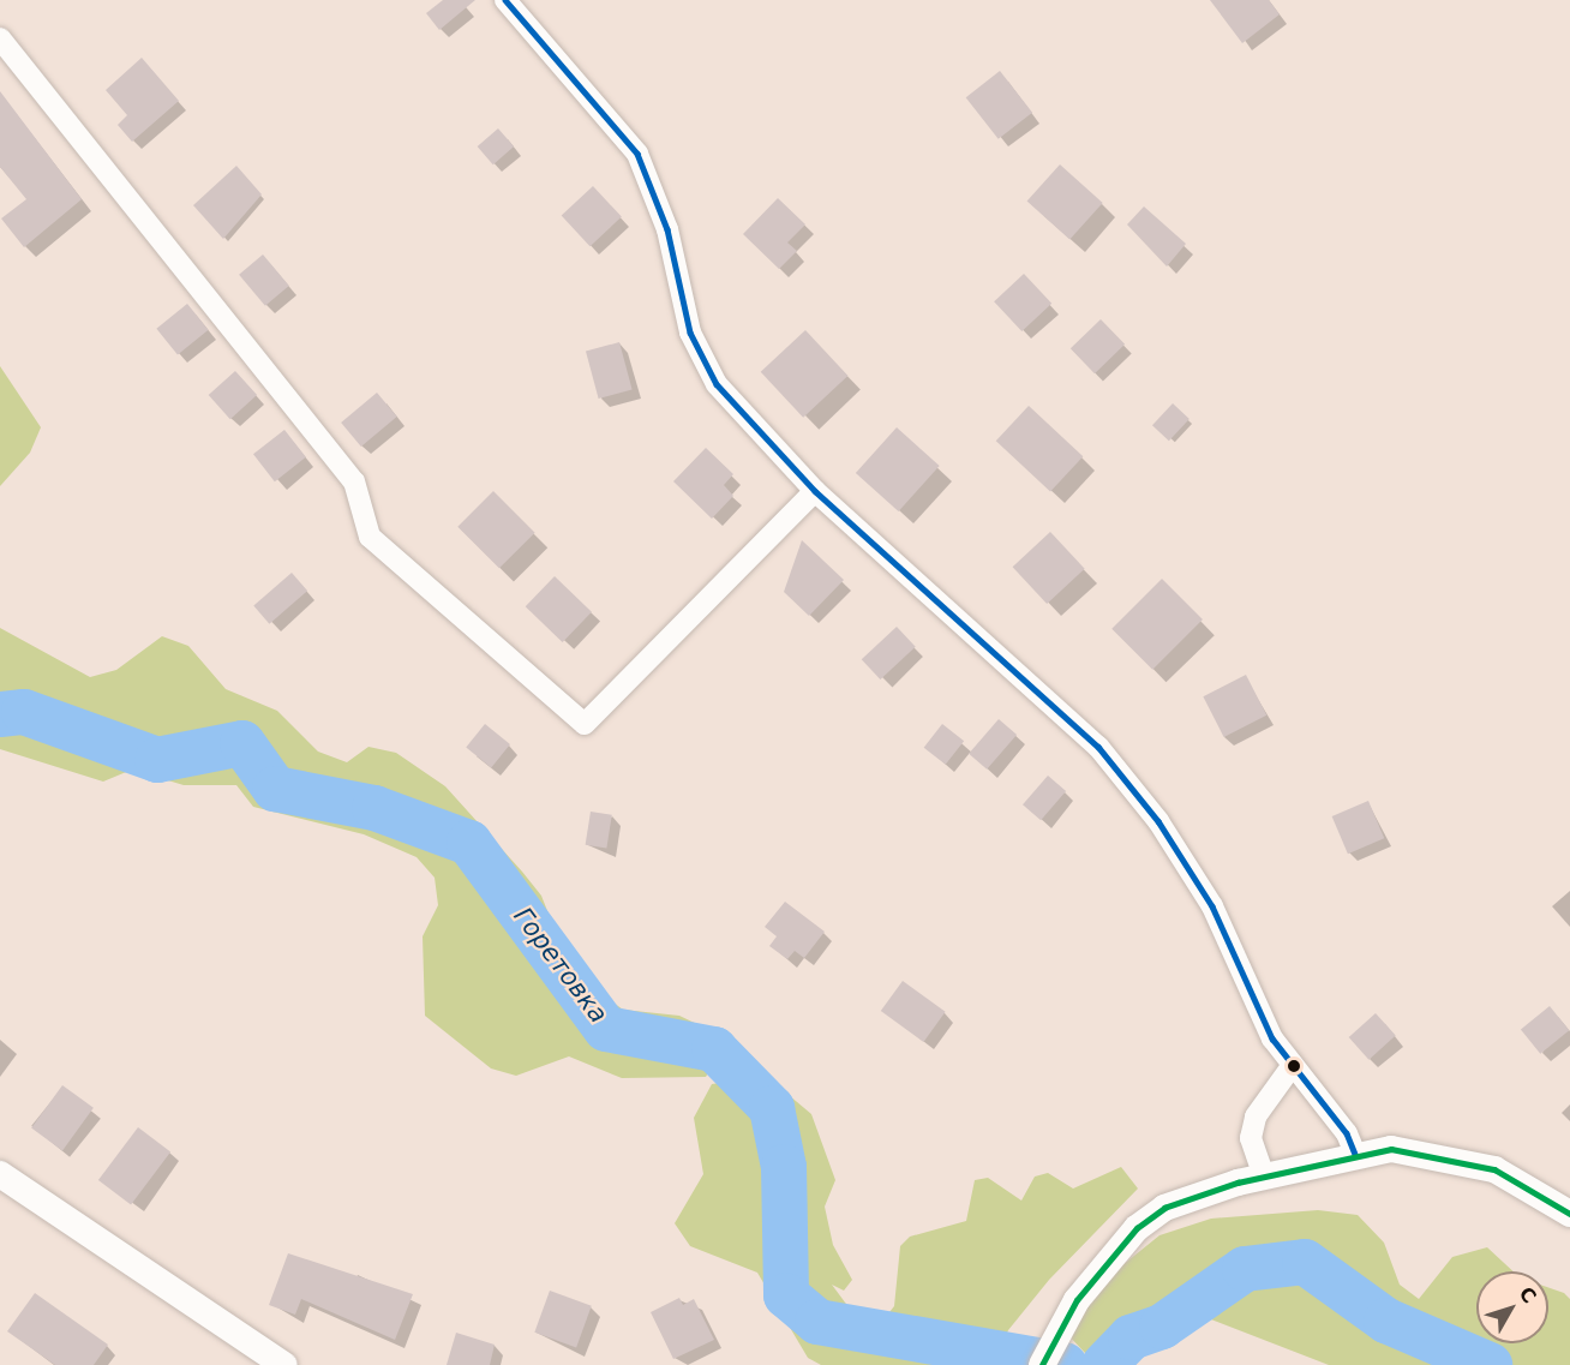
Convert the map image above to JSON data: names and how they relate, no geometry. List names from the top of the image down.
{
  "water": ["Горетовка"],
  "north": "top right"
}
